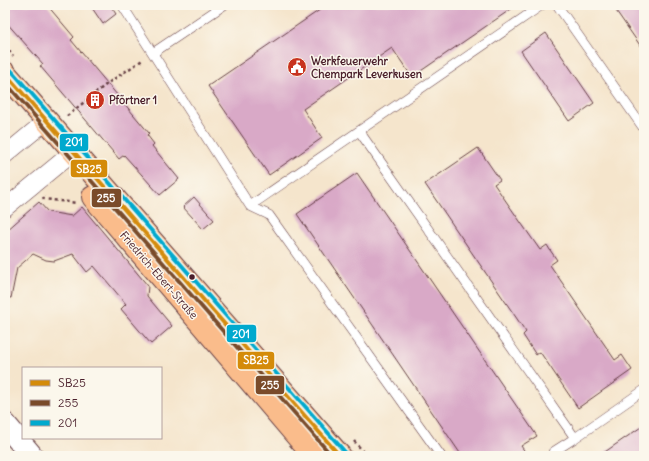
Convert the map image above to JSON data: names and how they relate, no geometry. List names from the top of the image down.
{
  "streets": {
    "main road": ["Friedrich-Ebert-Straße"]
  },
  "places": {
    "public building": ["Werkfeuerwehr Chempark Leverkusen"],
    "building": ["Pförtner 1"]
  },
  "lines": ["transit line 201", "transit line SB25", "transit line 255"],
  "legend": ["SB25", "255", "201"]
}
